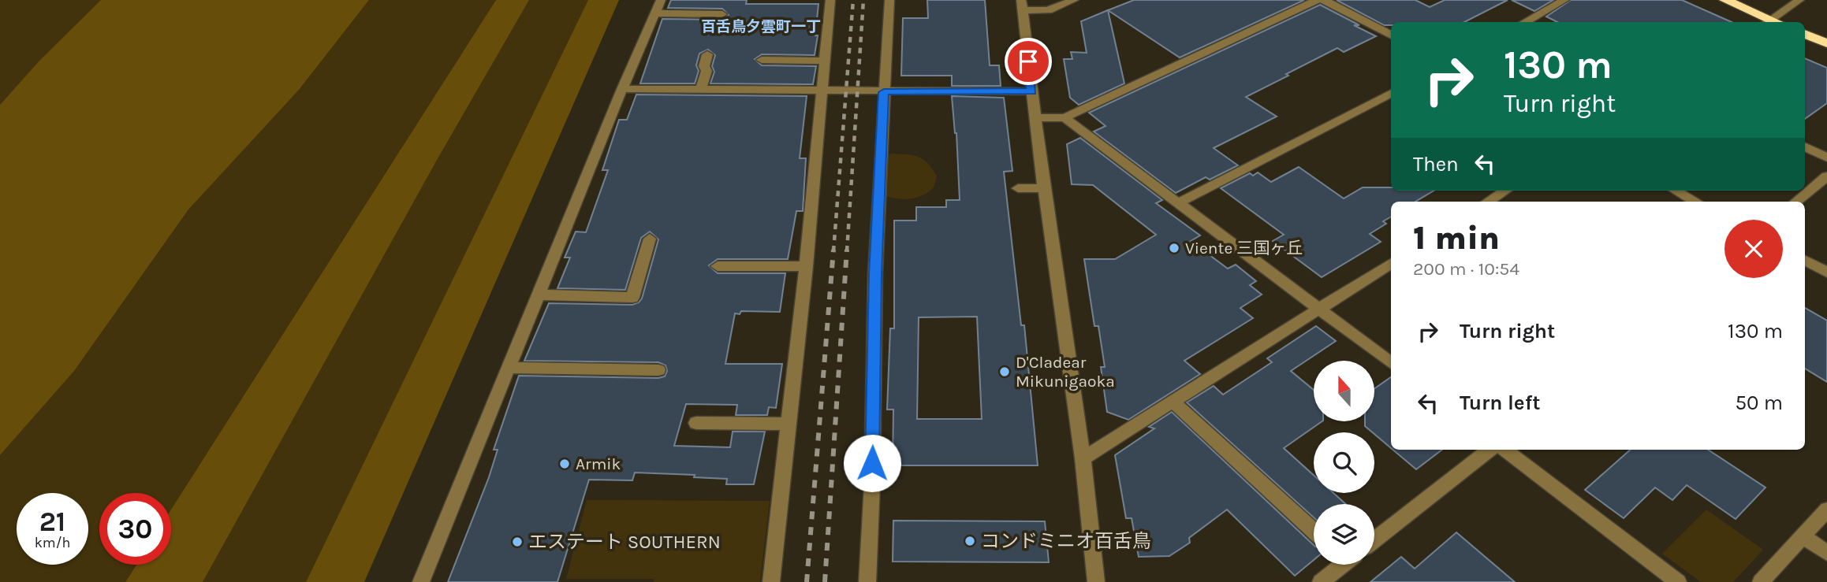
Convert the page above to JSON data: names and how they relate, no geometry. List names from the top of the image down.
{
  "districts": ["百舌鳥夕雲町一丁"],
  "places": [
    "Viente 三国ヶ丘",
    "D'Cladear Mikunigaoka",
    "Armik",
    "コンドミニオ百舌鳥",
    "エステート SOUTHERN"
  ],
  "north": "top",
  "page": {
    "turn": ["130 m", "Turn right"],
    "then": "Then",
    "heading": ["1 min", "200 m · 10:54"],
    "list": [
      {
        "name": "Turn right",
        "value": "130 m"
      },
      {
        "name": "Turn left",
        "value": "50 m"
      }
    ],
    "speed": "21 km/h",
    "limit": "30"
  }
}
